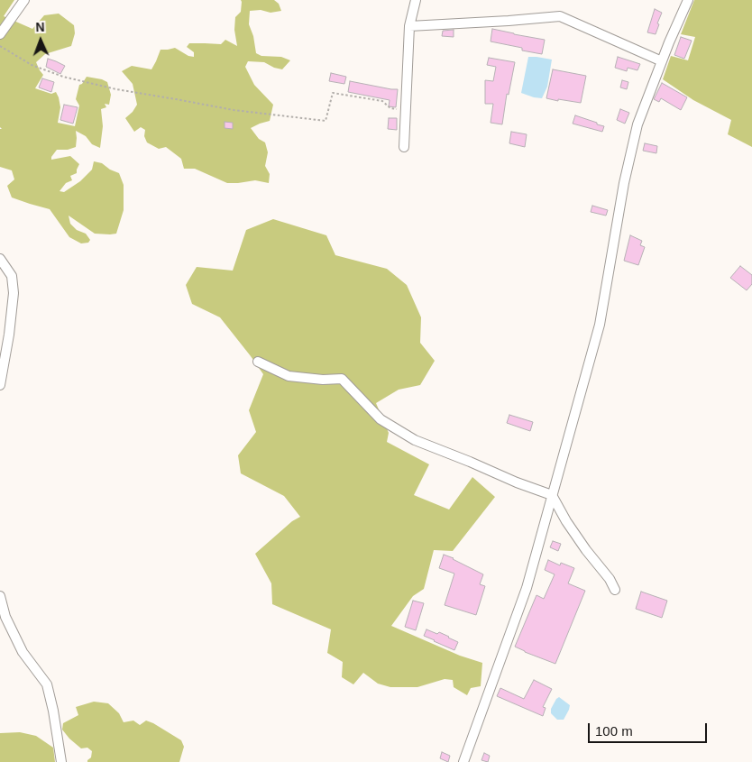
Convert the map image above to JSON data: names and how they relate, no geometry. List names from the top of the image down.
{
  "scale_bar": "100 m",
  "north": "top"
}
